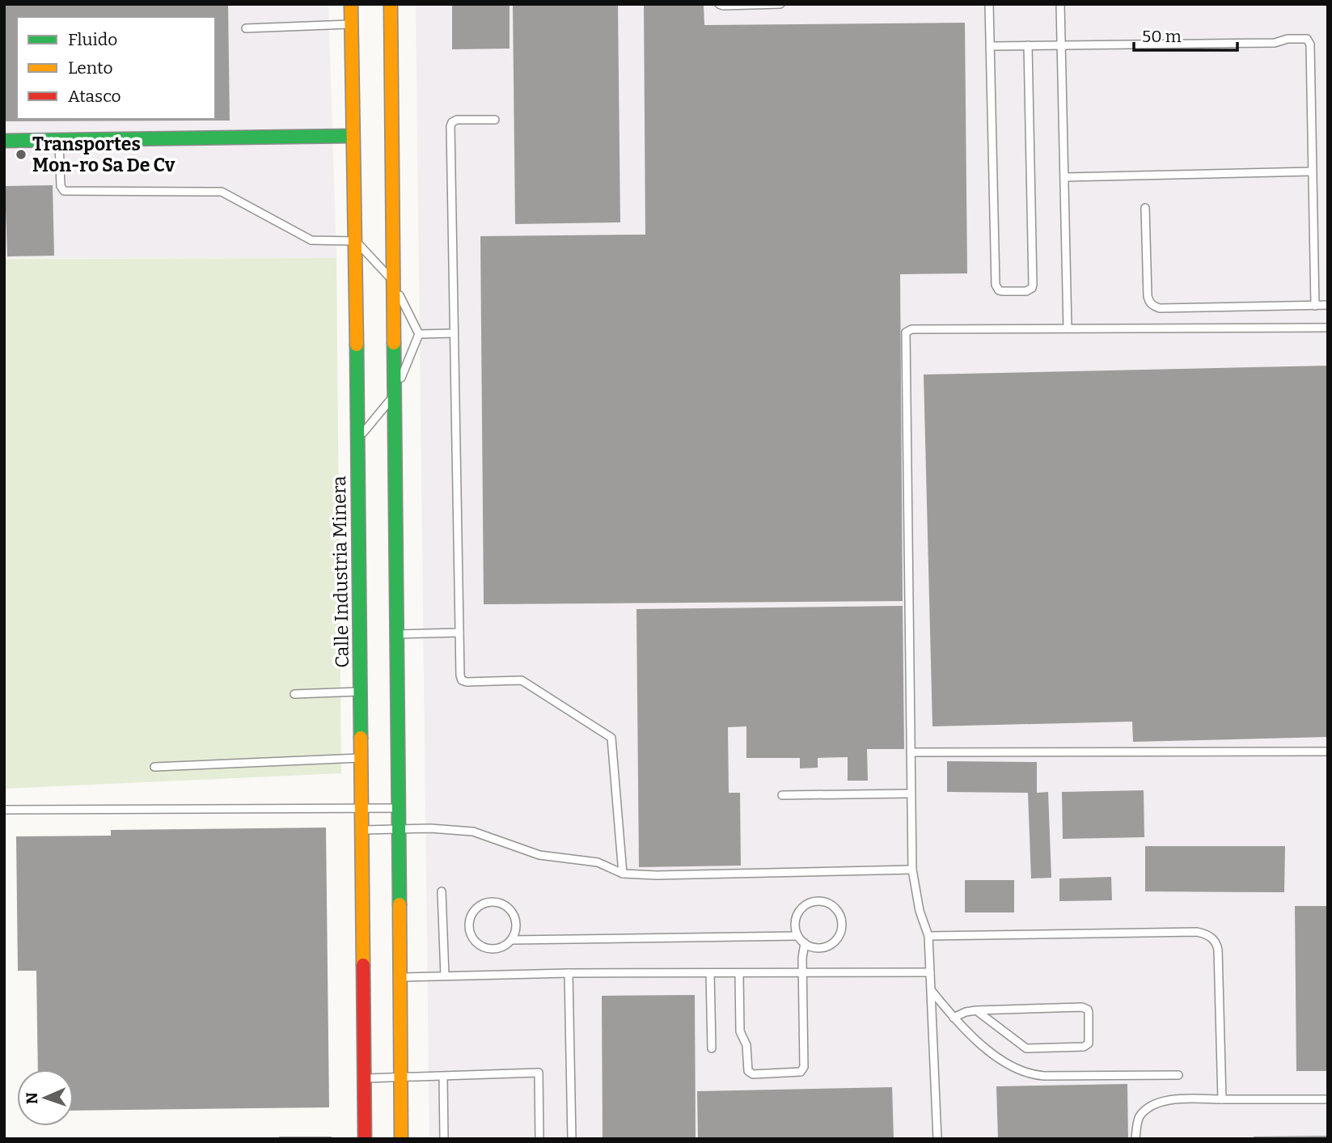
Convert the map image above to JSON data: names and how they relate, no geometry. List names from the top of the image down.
{
  "streets": {
    "main road": ["Calle Industria Minera"]
  },
  "places": ["Transportes Mon-ro Sa De Cv"],
  "legend": ["Fluido", "Lento", "Atasco"],
  "scale_bar": "50 m",
  "north": "left"
}
